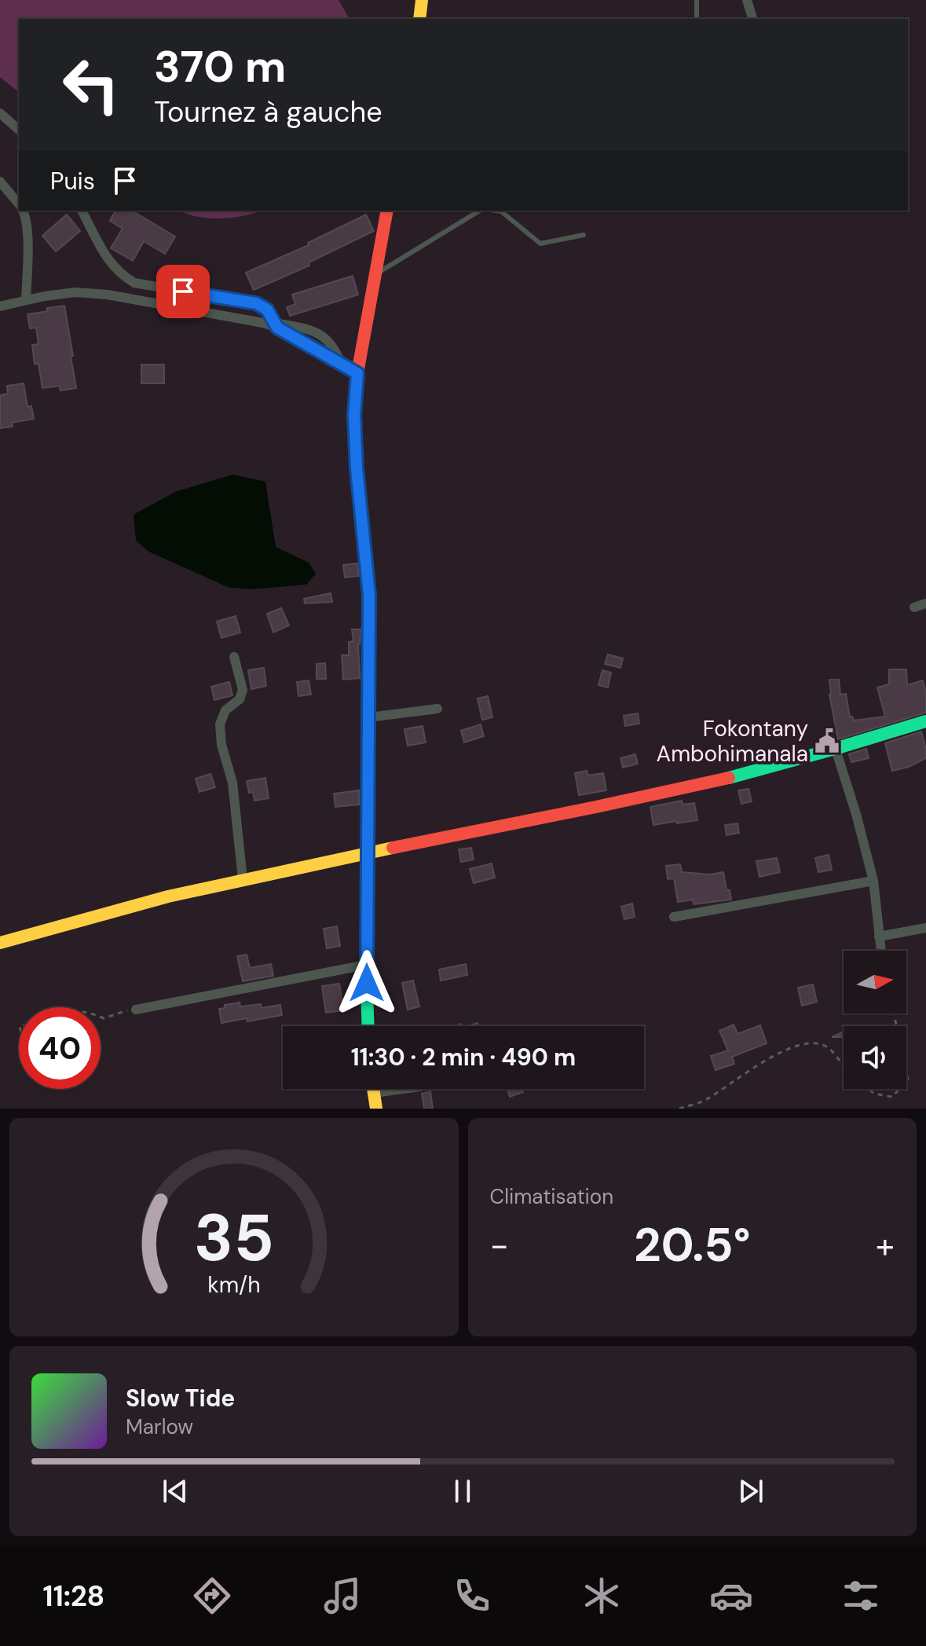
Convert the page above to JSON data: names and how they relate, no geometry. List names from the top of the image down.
{
  "places": {
    "public building": ["Fokontany Ambohimanala"]
  },
  "north": "right",
  "page": {
    "turn": ["370 m", "Tournez à gauche"],
    "then": "Puis",
    "limit": "40",
    "trip": "11:30 · 2 min · 490 m",
    "tile": "Climatisation",
    "heat": ["−", "20.5°", "+"],
    "song": ["Slow Tide", "Marlow"],
    "tabs": "11:28",
    "gauge": ["35", "km/h"]
  }
}
